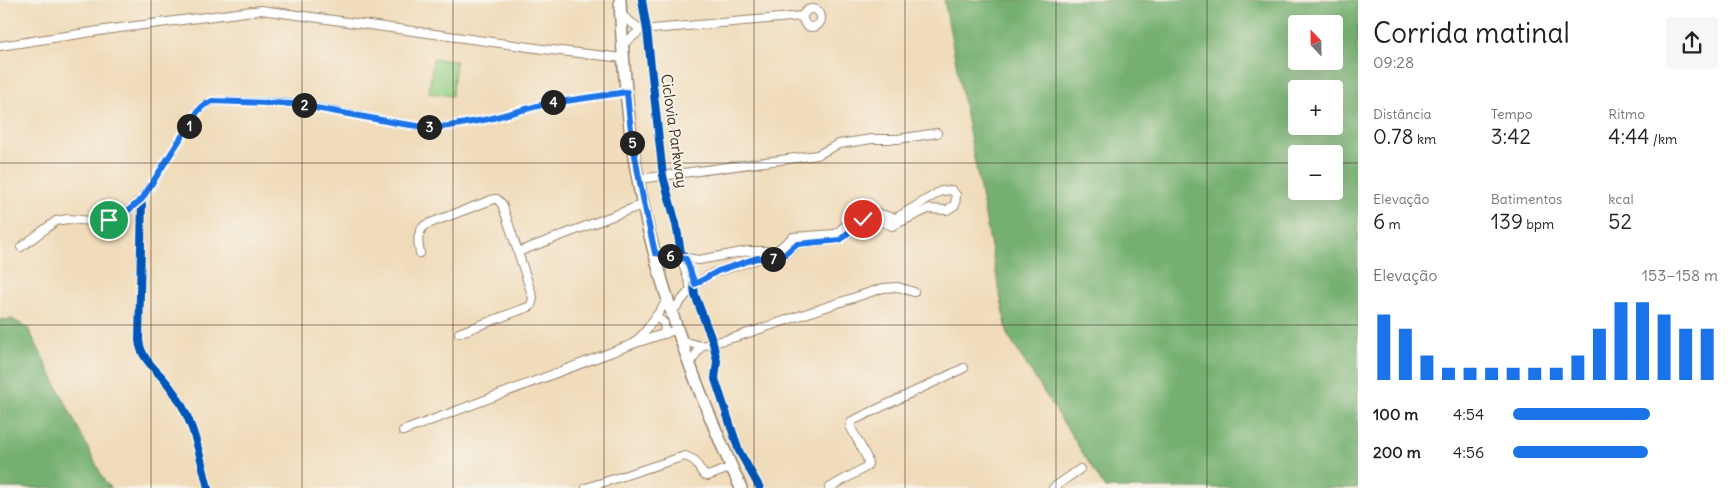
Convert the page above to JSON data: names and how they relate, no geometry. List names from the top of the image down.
{
  "streets": {
    "cycle path": ["Ciclovia Parkway"]
  },
  "north": "top",
  "page": {
    "heading": ["Corrida matinal", "09:28"],
    "map_buttons": ["+", "−"],
    "stats": [
      ["Distância", "0.78 km"],
      ["Tempo", "3:42"],
      ["Ritmo", "4:44 /km"],
      ["Elevação", "6 m"],
      ["Batimentos", "139 bpm"],
      ["kcal", "52"]
    ],
    "pins": [
      "4",
      "2",
      "1",
      "3",
      "5",
      "6",
      "7"
    ],
    "chart": ["Elevação", "153–158 m"],
    "list": [
      {
        "name": "100 m",
        "note": "4:54"
      },
      {
        "name": "200 m",
        "note": "4:56"
      }
    ]
  }
}
